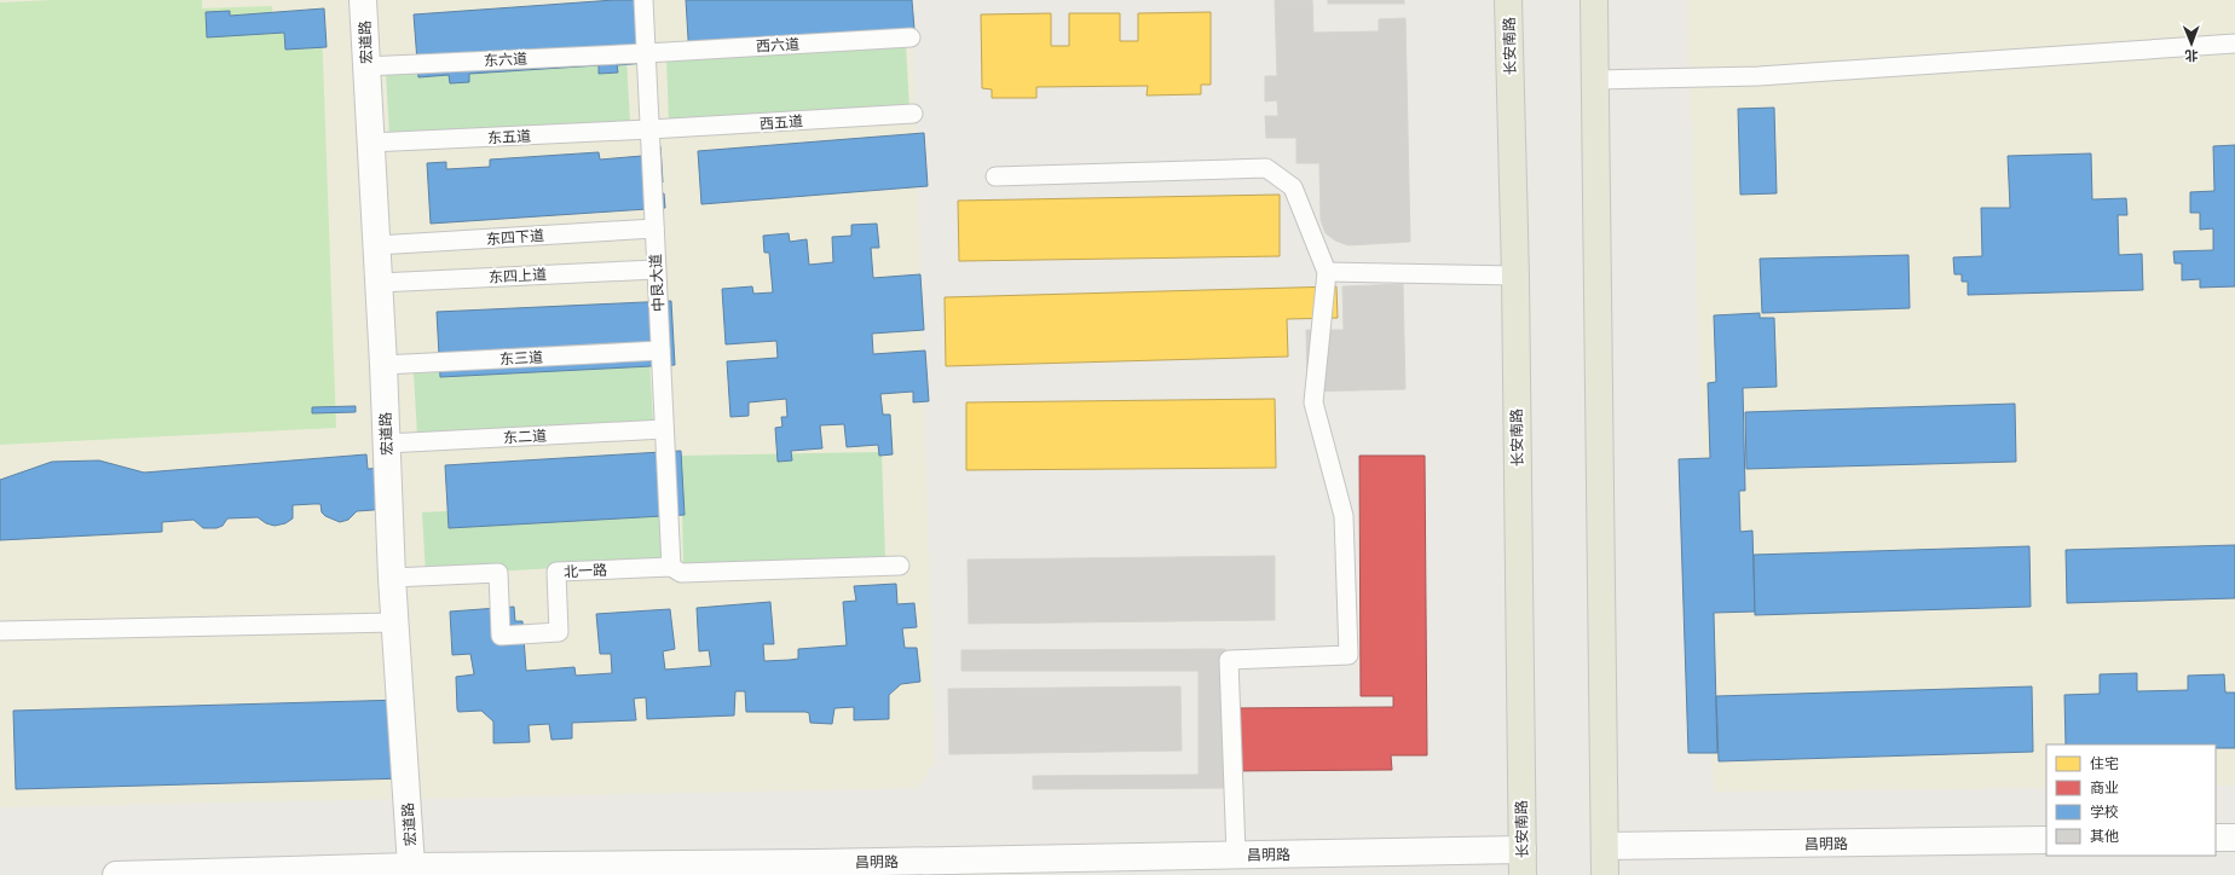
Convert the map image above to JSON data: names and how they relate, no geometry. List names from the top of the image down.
{
  "streets": {
    "main road": ["长安南路"],
    "street": ["宏道路", "昌明路"],
    "lane": [
      "西六道",
      "东六道",
      "西五道",
      "东五道",
      "东四下道",
      "东四上道",
      "中艮大道",
      "东三道",
      "东二道",
      "北一路"
    ]
  },
  "crossings": [
    ["宏道路", "东六道"],
    ["宏道路", "东五道"],
    ["宏道路", "东四下道"],
    ["宏道路", "东四上道"],
    ["宏道路", "东三道"],
    ["宏道路", "东二道"],
    ["宏道路", "北一路"],
    ["宏道路", "昌明路"],
    ["西六道", "东六道"],
    ["西六道", "中艮大道"],
    ["长安南路", "昌明路"],
    ["东六道", "中艮大道"],
    ["西五道", "东五道"],
    ["西五道", "中艮大道"],
    ["东五道", "中艮大道"],
    ["东四下道", "中艮大道"],
    ["东四上道", "中艮大道"],
    ["中艮大道", "东三道"],
    ["中艮大道", "东二道"],
    ["中艮大道", "北一路"]
  ],
  "legend": [
    "住宅",
    "商业",
    "学校",
    "其他"
  ],
  "north": "bottom"
}
